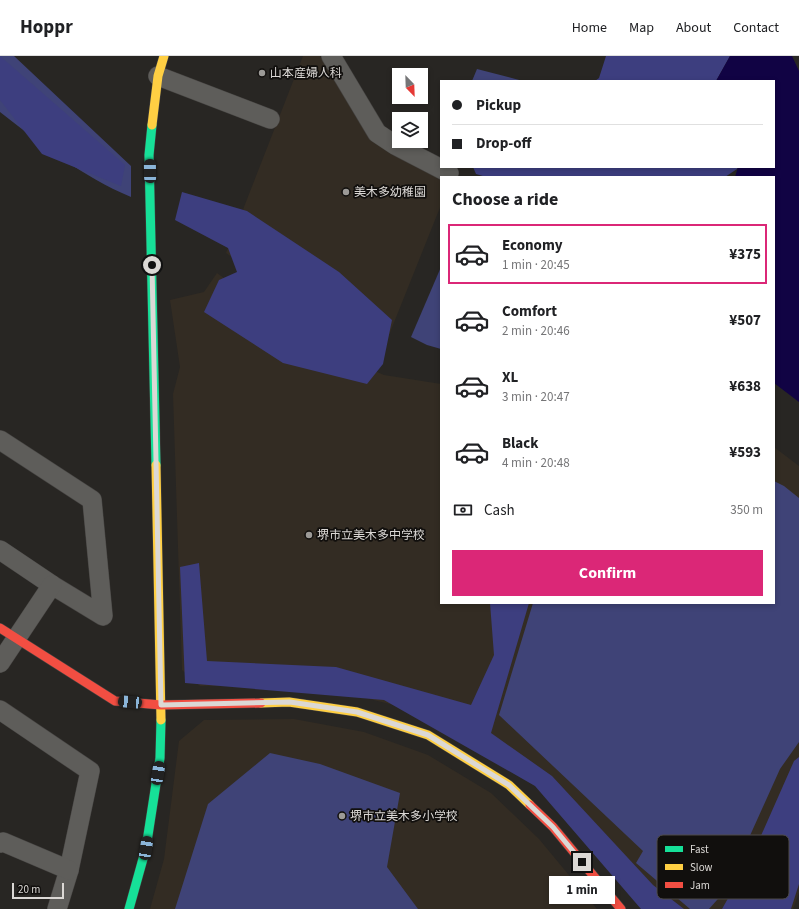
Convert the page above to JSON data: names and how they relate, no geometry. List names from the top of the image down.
{
  "places": [
    "山本産婦人科",
    "美木多幼稚園",
    "堺市立美木多中学校",
    "堺市立美木多小学校"
  ],
  "legend": ["Fast", "Slow", "Jam"],
  "scale_bar": "20 m",
  "north": "bottom right",
  "page": {
    "header": "Hoppr",
    "nav": [
      "Home",
      "Map",
      "About",
      "Contact"
    ],
    "banner": ["Pickup", "Drop-off"],
    "heading": "Choose a ride",
    "list": [
      {
        "name": "Economy",
        "note": "1 min · 20:45",
        "value": "¥375"
      },
      {
        "name": "Comfort",
        "note": "2 min · 20:46",
        "value": "¥507"
      },
      {
        "name": "XL",
        "note": "3 min · 20:47",
        "value": "¥638"
      },
      {
        "name": "Black",
        "note": "4 min · 20:48",
        "value": "¥593"
      }
    ],
    "pay": ["Cash", "350 m"],
    "buttons": "Confirm",
    "bubble": "1 min",
    "scale": "20 m"
  }
}
